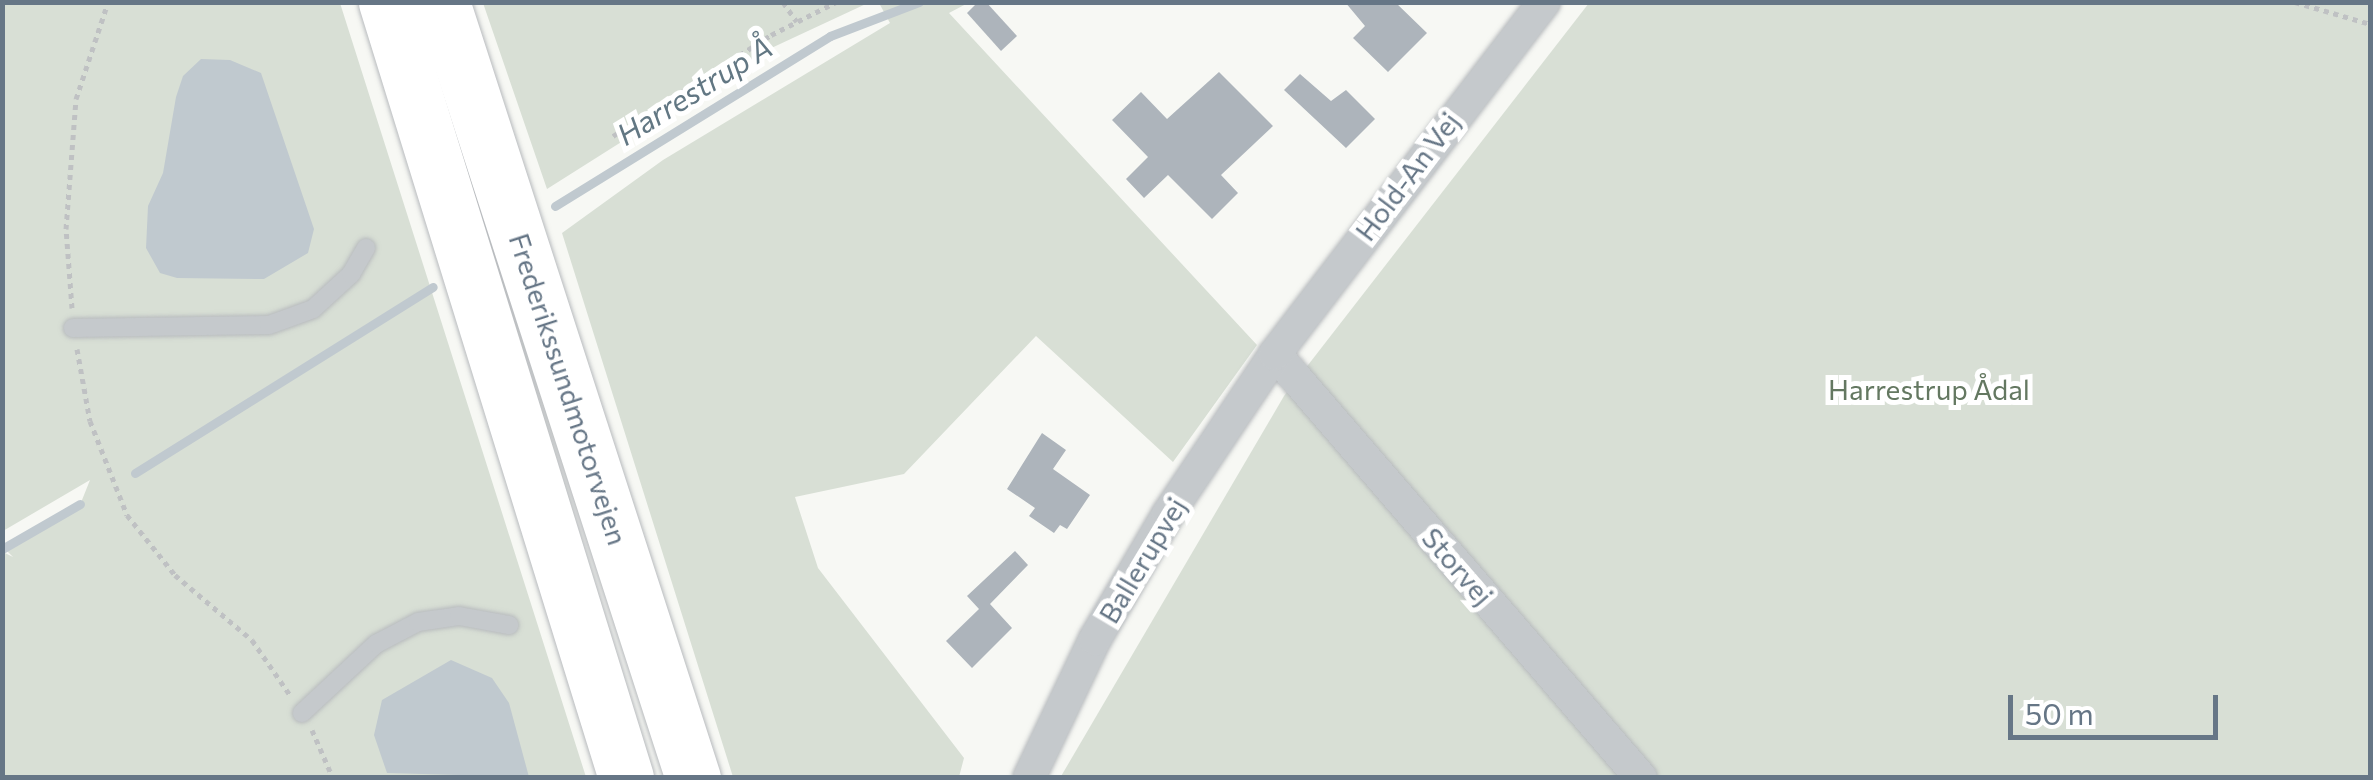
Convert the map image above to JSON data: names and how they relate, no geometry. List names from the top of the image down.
{
  "streets": {
    "highway": ["Frederikssundmotorvejen"],
    "street": ["Hold-An Vej", "Ballerupvej", "Storvej"]
  },
  "crossings": [
    ["Hold-An Vej", "Ballerupvej"],
    ["Hold-An Vej", "Storvej"],
    ["Ballerupvej", "Storvej"]
  ],
  "water": ["Harrestrup Å"],
  "parks": ["Harrestrup Ådal"],
  "scale_bar": "50 m"
}
